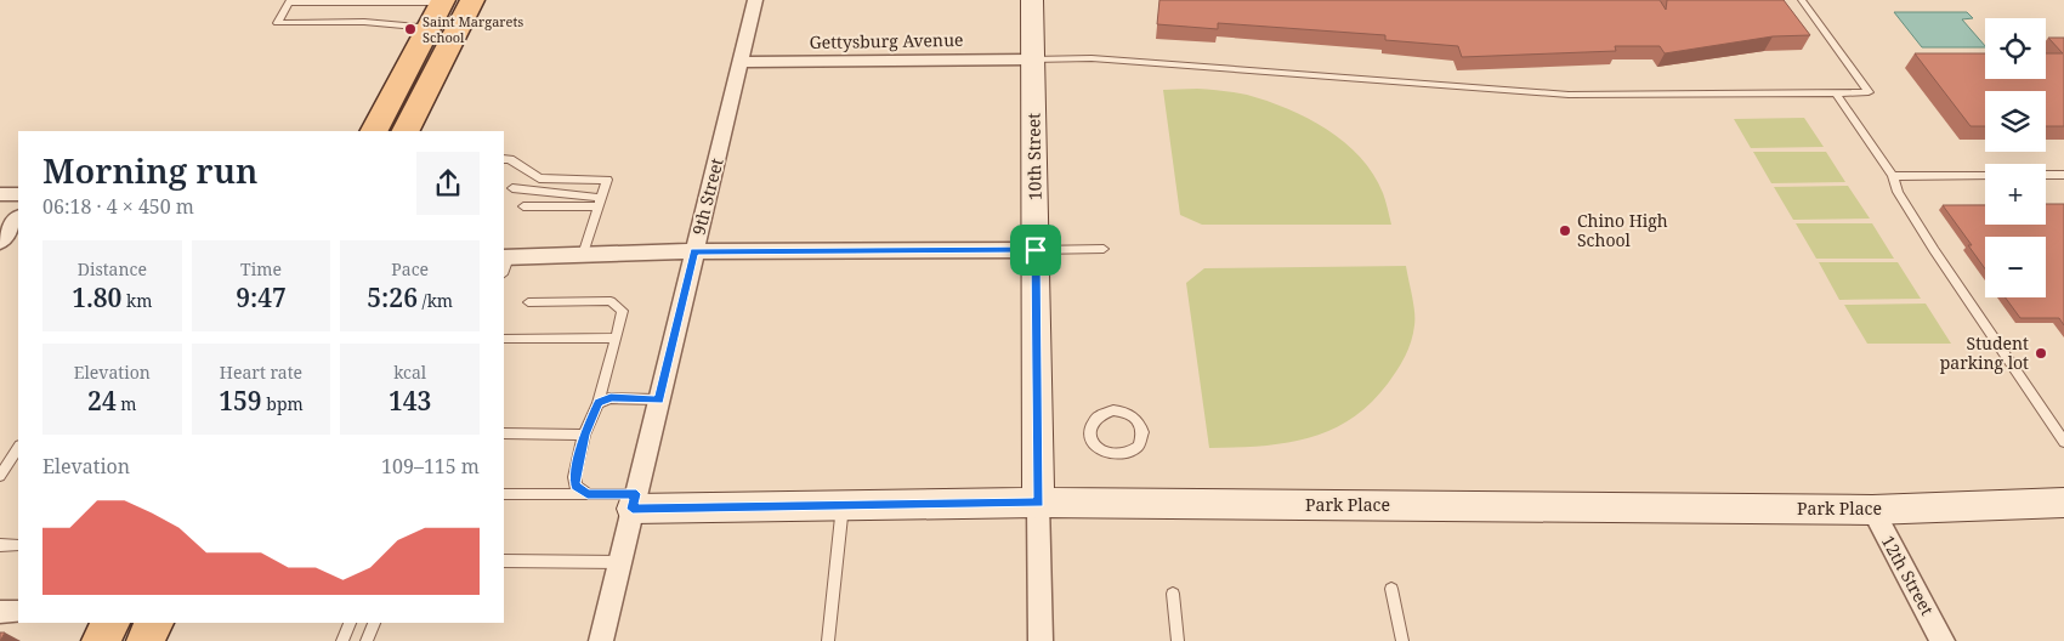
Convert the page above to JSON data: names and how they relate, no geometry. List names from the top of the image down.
{
  "streets": {
    "street": [
      "Gettysburg Avenue",
      "10th Street",
      "9th Street",
      "Park Place",
      "12th Street"
    ]
  },
  "crossings": [
    ["Gettysburg Avenue", "10th Street"],
    ["Gettysburg Avenue", "9th Street"],
    ["10th Street", "Park Place"],
    ["9th Street", "Park Place"],
    ["Park Place", "12th Street"]
  ],
  "places": ["Saint Margarets School", "Chino High School", "Student parking lot"],
  "page": {
    "map_buttons": ["+", "−"],
    "heading": ["Morning run", "06:18 · 4 × 450 m"],
    "stats": [
      ["Distance", "1.80 km"],
      ["Time", "9:47"],
      ["Pace", "5:26 /km"],
      ["Elevation", "24 m"],
      ["Heart rate", "159 bpm"],
      ["kcal", "143"]
    ],
    "chart": ["Elevation", "109–115 m"]
  }
}
